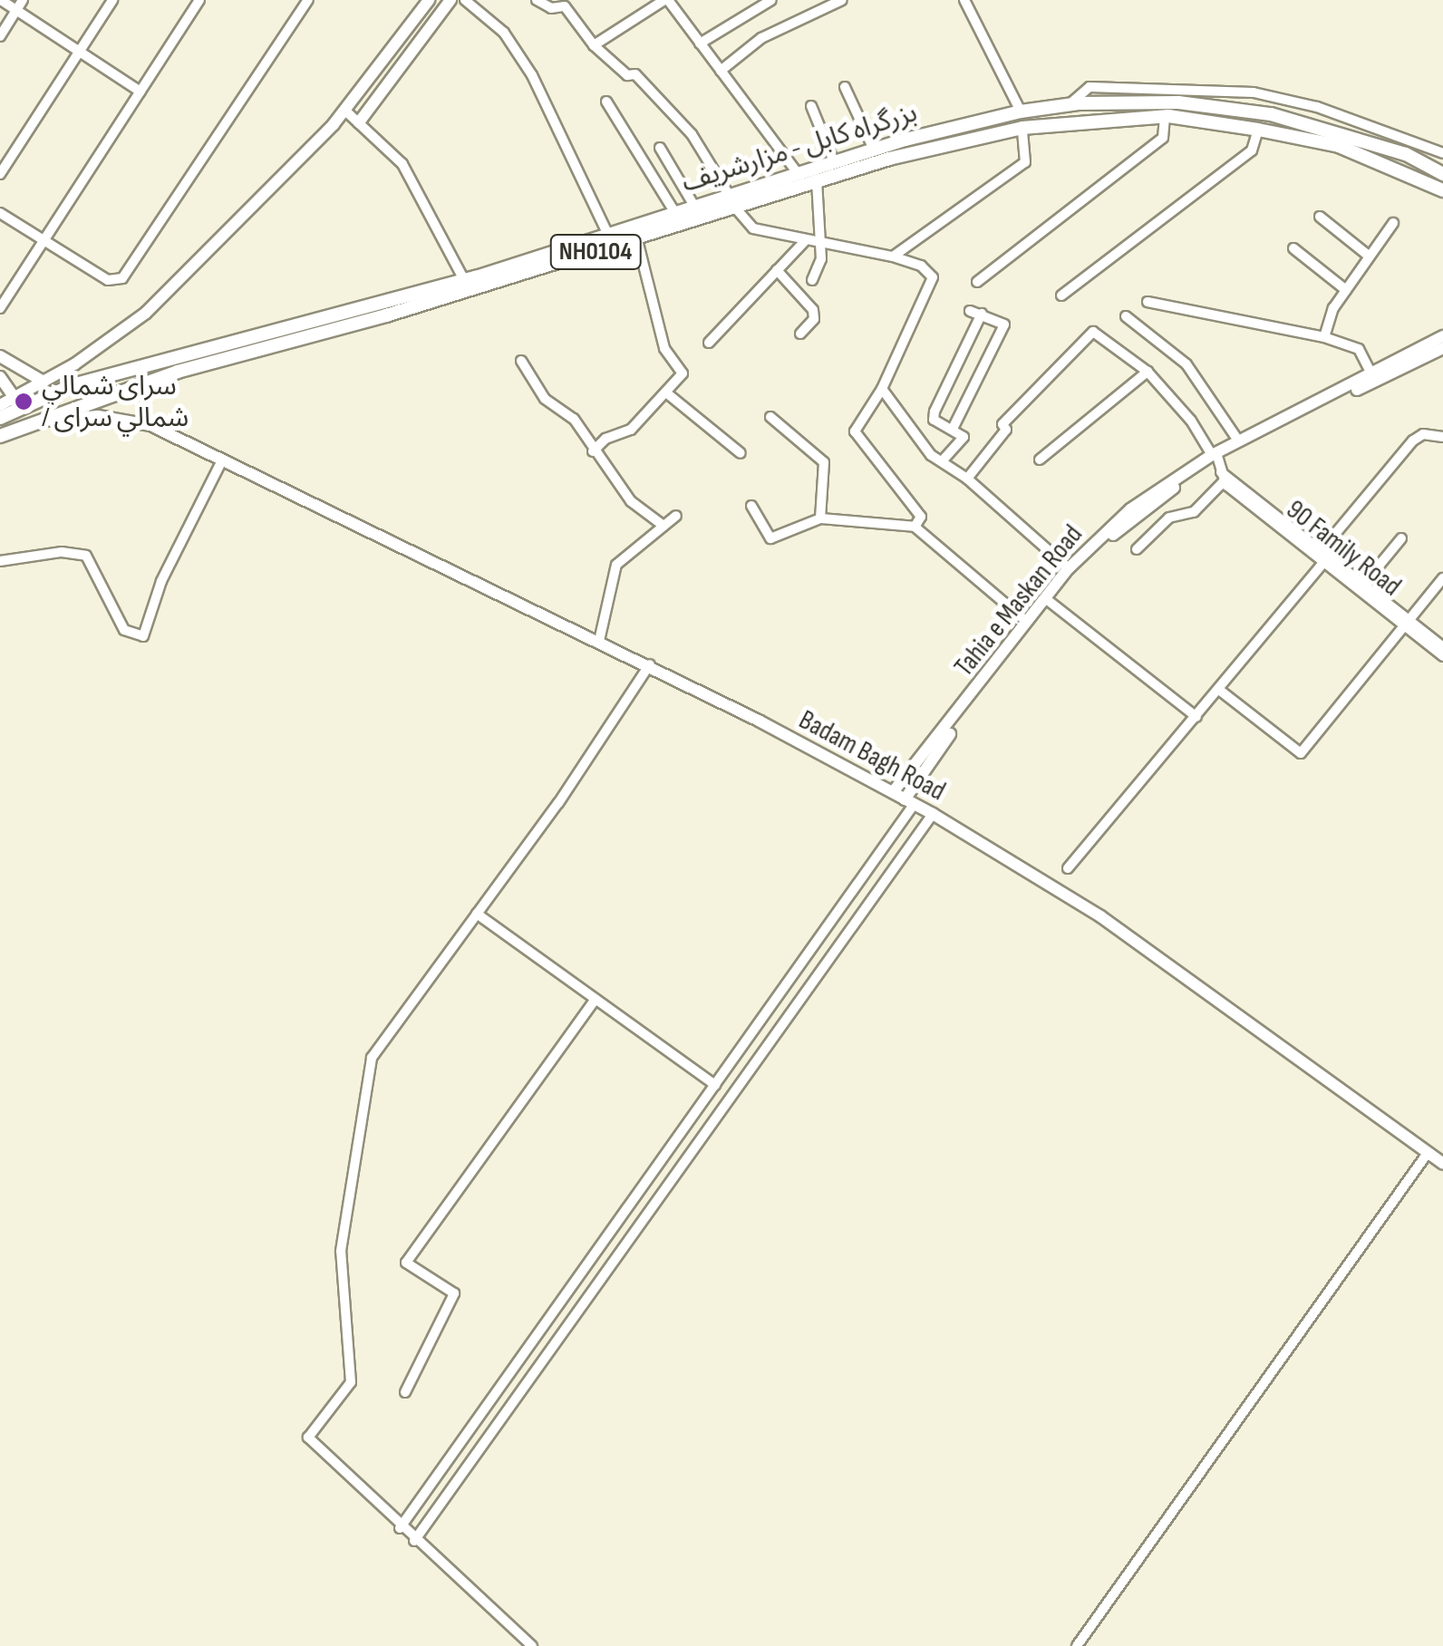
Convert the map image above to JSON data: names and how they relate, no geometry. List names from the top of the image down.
{
  "streets": {
    "highway": ["بزرگراه کابل - مزارشریف", "NH0104"],
    "main road": ["Tahia e Maskan Road", "Badam Bagh Road"],
    "street": ["90 Family Road"]
  },
  "crossings": [
    ["بزرگراه کابل - مزارشریف", "Badam Bagh Road"],
    ["90 Family Road", "Tahia e Maskan Road"],
    ["Tahia e Maskan Road", "Badam Bagh Road"]
  ],
  "places": ["سرای شمالي / شمالي سرای"]
}
